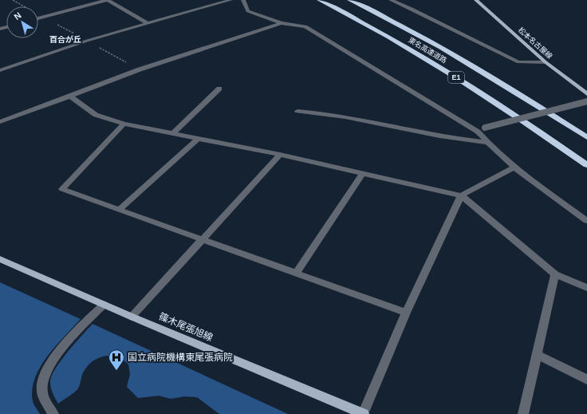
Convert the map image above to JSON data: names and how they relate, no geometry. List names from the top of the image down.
{
  "streets": {
    "highway": ["東名高速道路", "E1"],
    "main road": ["松本名古屋線", "篠木尾張旭線"]
  },
  "districts": ["百合が丘"],
  "places": {
    "hospital": ["国立病院機構東尾張病院"]
  },
  "north": "top left"
}
